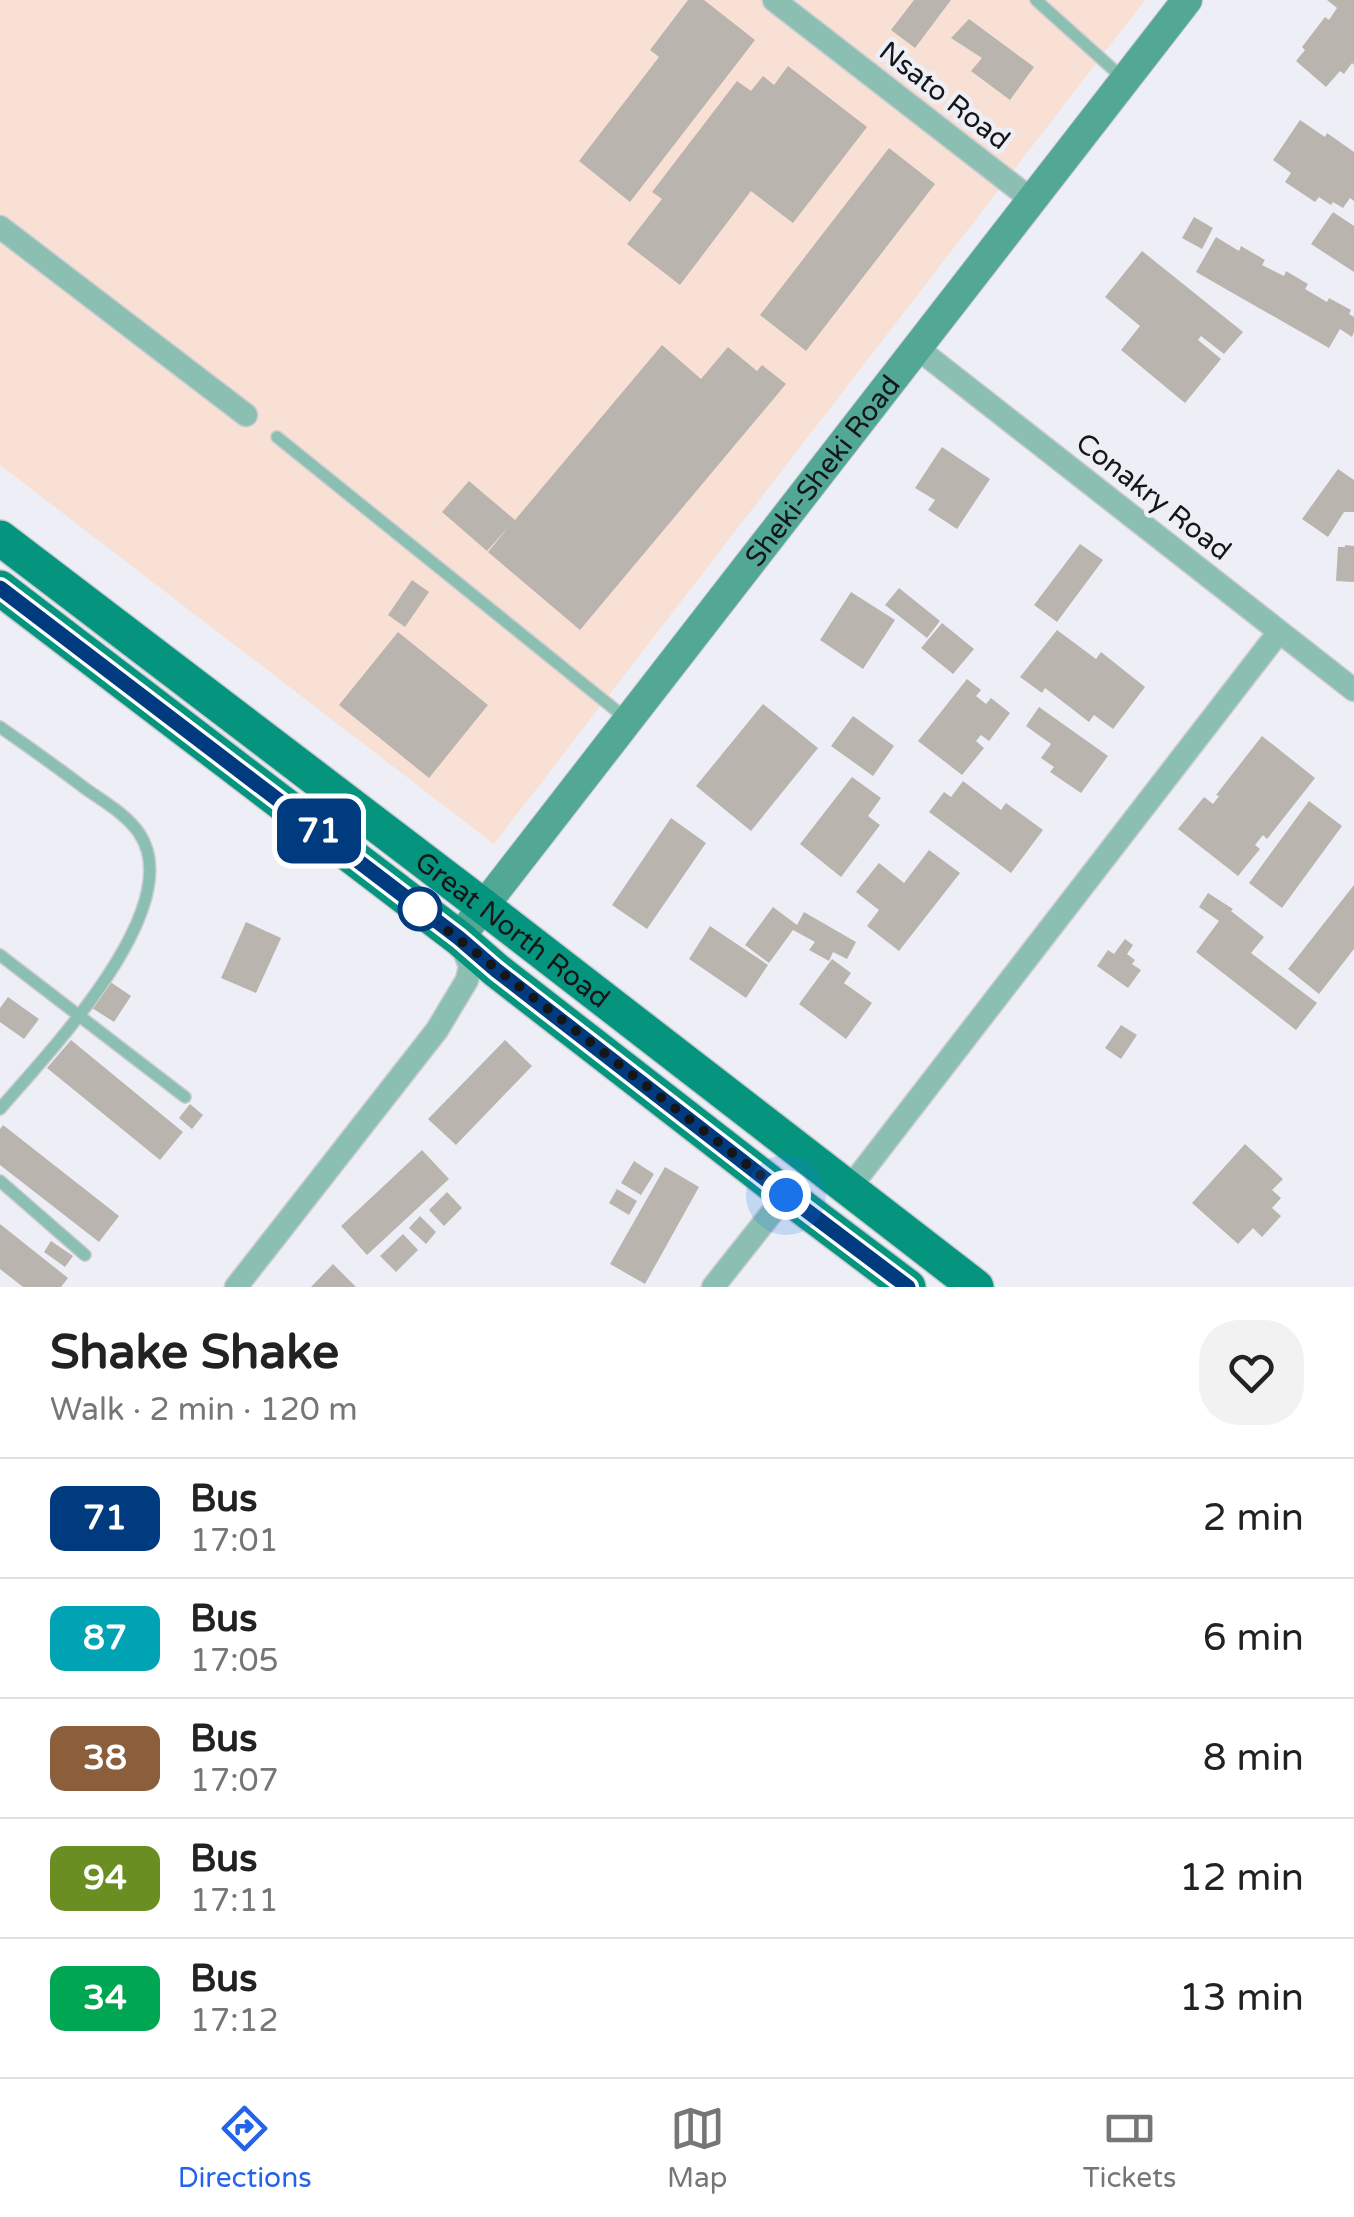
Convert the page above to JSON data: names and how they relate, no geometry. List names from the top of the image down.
{
  "streets": {
    "main road": ["Great North Road"],
    "street": ["Nsato Road", "Sheki-Sheki Road", "Conakry Road"]
  },
  "crossings": [
    ["Nsato Road", "Sheki-Sheki Road"],
    ["Sheki-Sheki Road", "Conakry Road"],
    ["Sheki-Sheki Road", "Great North Road"]
  ],
  "lines": ["bus line 71"],
  "page": {
    "on_map": "71",
    "heading": ["Shake Shake", "Walk · 2 min · 120 m"],
    "list": [
      {
        "mark": "71",
        "name": "Bus",
        "note": "17:01",
        "value": "2 min"
      },
      {
        "mark": "87",
        "name": "Bus",
        "note": "17:05",
        "value": "6 min"
      },
      {
        "mark": "38",
        "name": "Bus",
        "note": "17:07",
        "value": "8 min"
      },
      {
        "mark": "94",
        "name": "Bus",
        "note": "17:11",
        "value": "12 min"
      },
      {
        "mark": "34",
        "name": "Bus",
        "note": "17:12",
        "value": "13 min"
      }
    ],
    "tabs": ["Directions", "Map", "Tickets"]
  }
}
